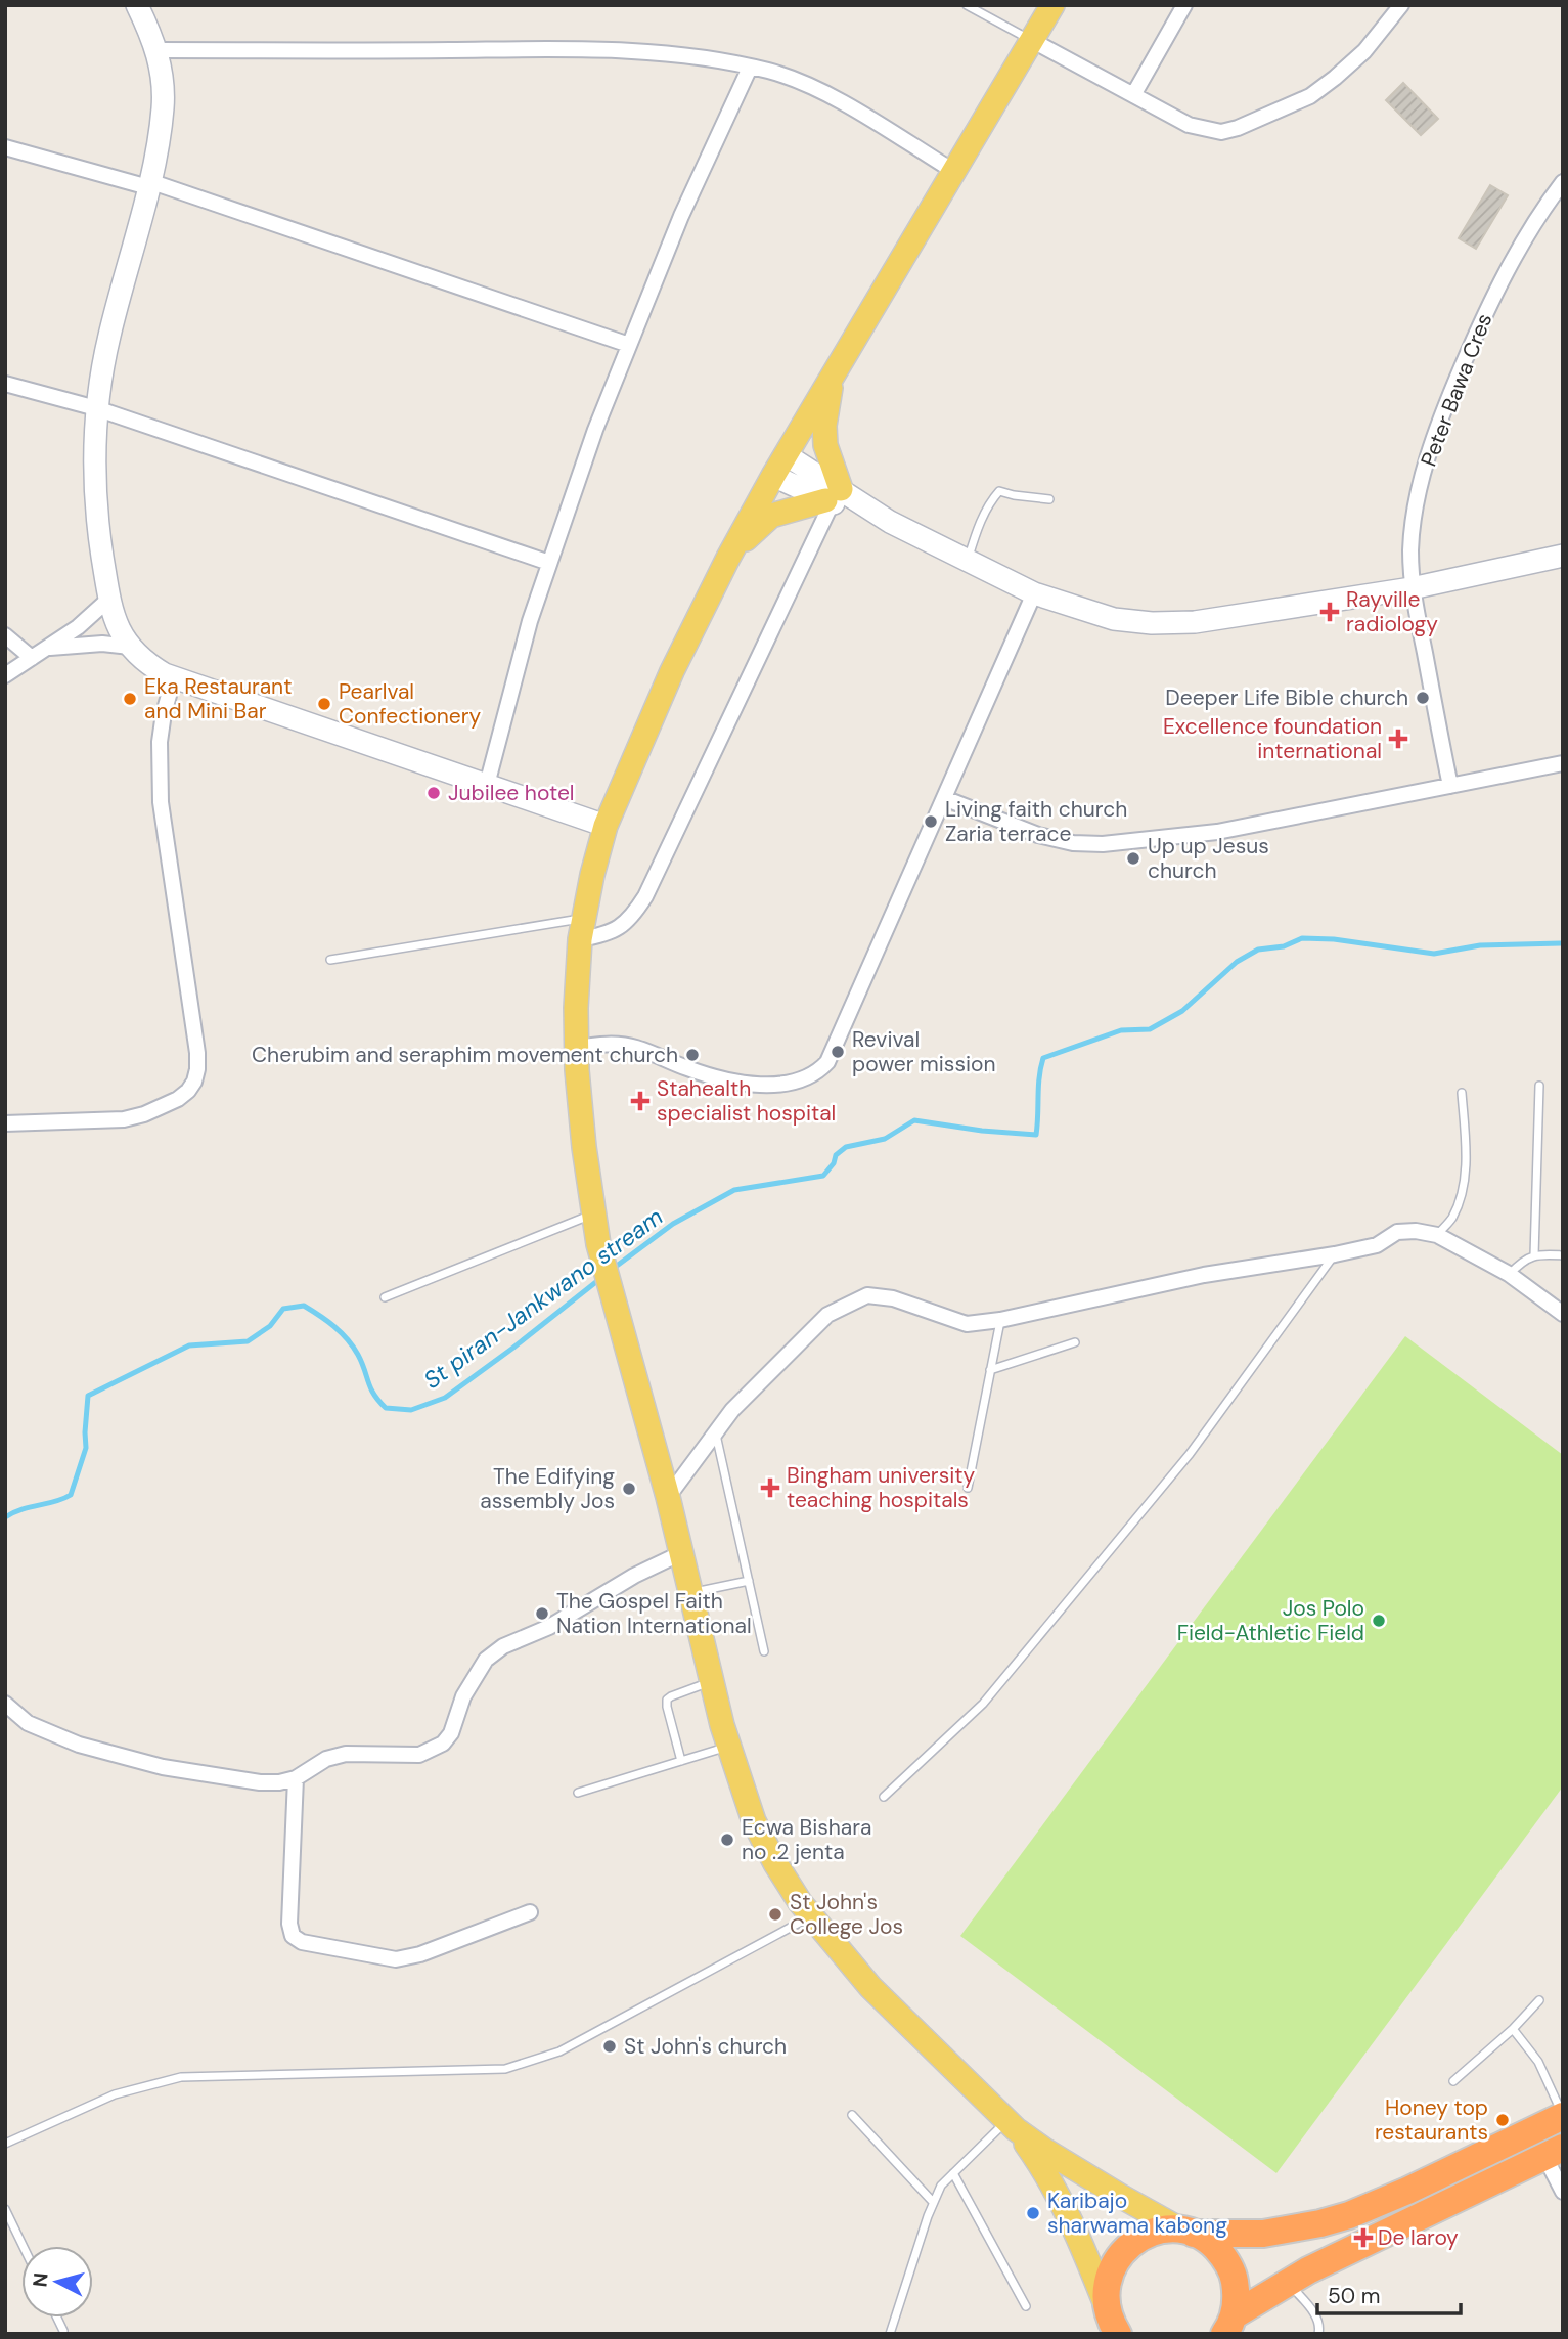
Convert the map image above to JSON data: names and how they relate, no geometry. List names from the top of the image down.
{
  "streets": {
    "street": ["Peter Bawa Cres"]
  },
  "water": ["St piran-Jankwano stream"],
  "places": {
    "health": [
      "Rayville radiology",
      "Excellence foundation international",
      "Stahealth specialist hospital",
      "Bingham university teaching hospitals",
      "De laroy"
    ],
    "other": [
      "Deeper Life Bible church",
      "Eka Restaurant and Mini Bar",
      "Pearlval Confectionery",
      "Jubilee hotel",
      "Living faith church Zaria terrace",
      "Up up Jesus church",
      "Revival power mission",
      "Cherubim and seraphim movement church",
      "The Edifying assembly Jos",
      "The Gospel Faith Nation International",
      "Jos Polo Field-Athletic Field",
      "Ecwa Bishara no .2 jenta",
      "St John's College Jos",
      "St John's church",
      "Honey top restaurants",
      "Karibajo sharwama kabong"
    ]
  },
  "scale_bar": "50 m",
  "north": "left"
}
